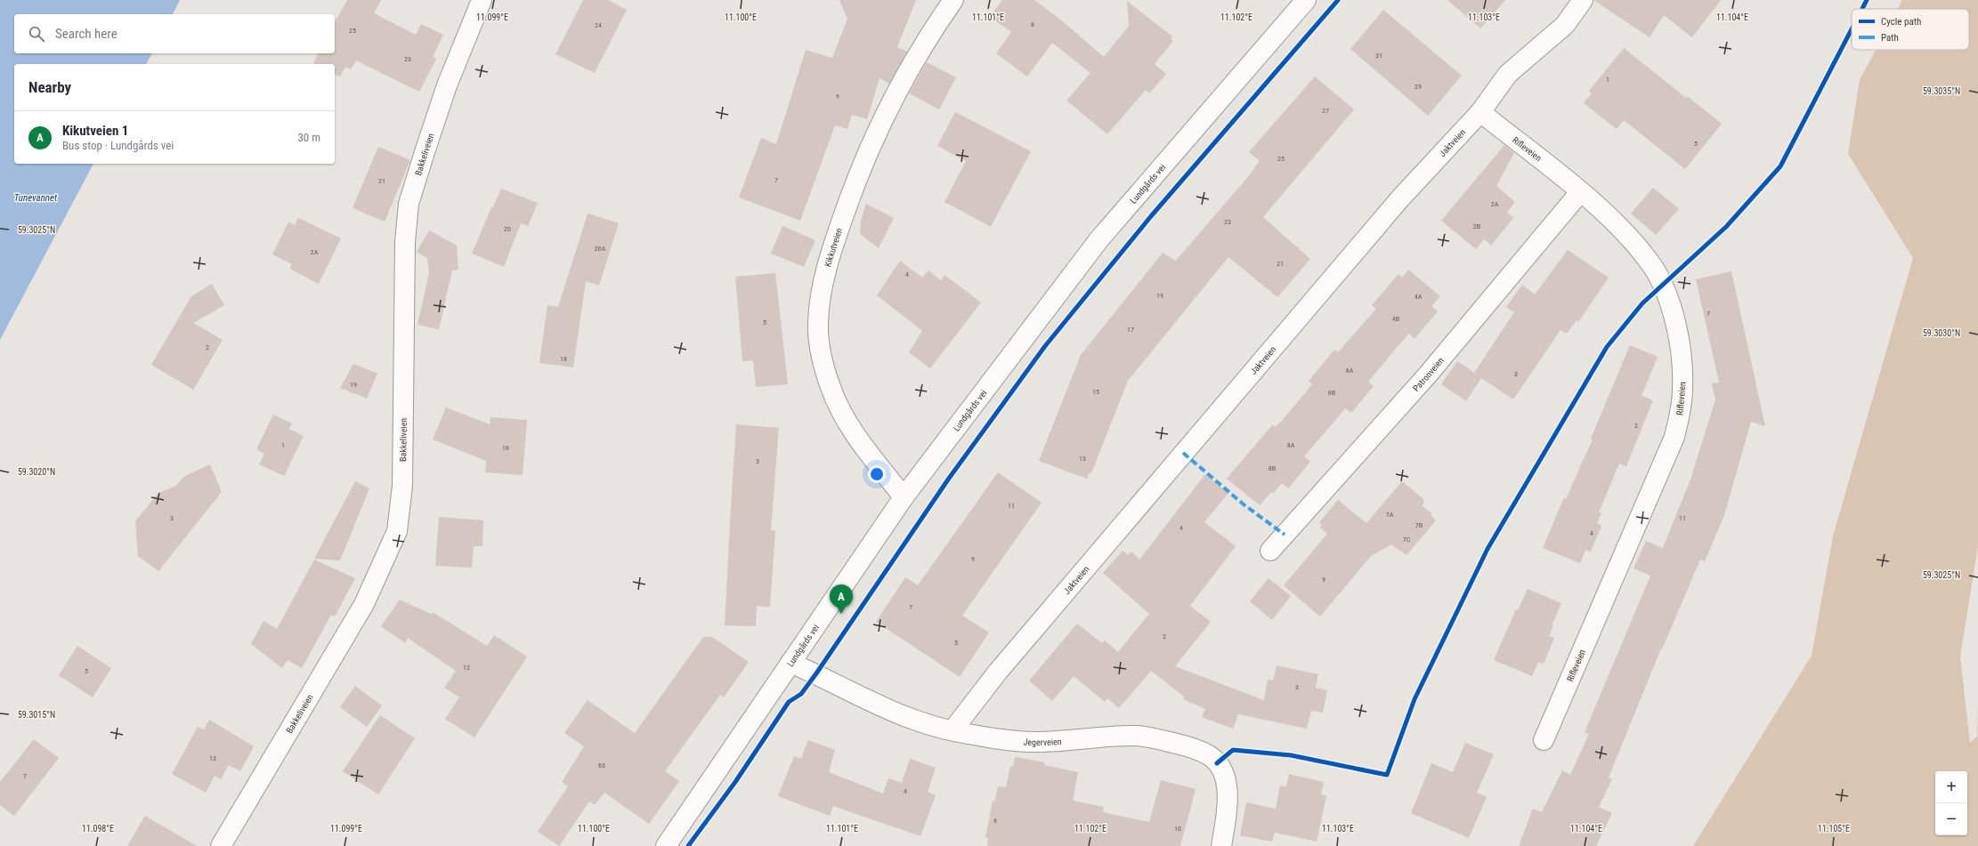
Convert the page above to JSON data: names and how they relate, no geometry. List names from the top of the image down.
{
  "streets": {
    "street": [
      "Jaktveien",
      "Rifleveien",
      "Bakkeliveien",
      "Lundgårds vei",
      "Kikkutveien",
      "Patronveien",
      "Jegerveien"
    ]
  },
  "crossings": [
    ["Jaktveien", "Rifleveien"],
    ["Jaktveien", "Jegerveien"],
    ["Rifleveien", "Patronveien"],
    ["Lundgårds vei", "Kikkutveien"],
    ["Lundgårds vei", "Jegerveien"]
  ],
  "water": ["Tunevannet"],
  "house_numbers": [
    "8",
    "24",
    "25",
    "31",
    "23",
    "1",
    "29",
    "9",
    "27",
    "5",
    "25",
    "7",
    "21",
    "2A",
    "23",
    "2B",
    "20",
    "20A",
    "2A",
    "21",
    "4",
    "19",
    "4A",
    "7",
    "4B",
    "5",
    "17",
    "2",
    "18",
    "6A",
    "3",
    "19",
    "15",
    "6B",
    "2",
    "1",
    "8A",
    "16",
    "13",
    "3",
    "8B",
    "11",
    "7A",
    "3",
    "11",
    "7B",
    "4",
    "4",
    "7C",
    "9",
    "9",
    "7",
    "2",
    "5",
    "12",
    "5",
    "3",
    "13",
    "63",
    "7",
    "4",
    "6",
    "10"
  ],
  "legend": ["Cycle path", "Path"],
  "page": {
    "search": "Search here",
    "heading": "Nearby",
    "list": [
      {
        "mark": "A",
        "name": "Kikutveien 1",
        "note": "Bus stop · Lundgårds vei",
        "value": "30 m"
      }
    ],
    "pins": "A",
    "map_buttons": ["+", "−"]
  },
  "coordinates": [
    "11.099°E",
    "11.100°E",
    "11.101°E",
    "11.102°E",
    "11.103°E",
    "11.104°E",
    "59.3035°N",
    "59.3025°N",
    "59.3030°N",
    "59.3020°N",
    "59.3015°N",
    "11.098°E",
    "11.105°E"
  ]
}
